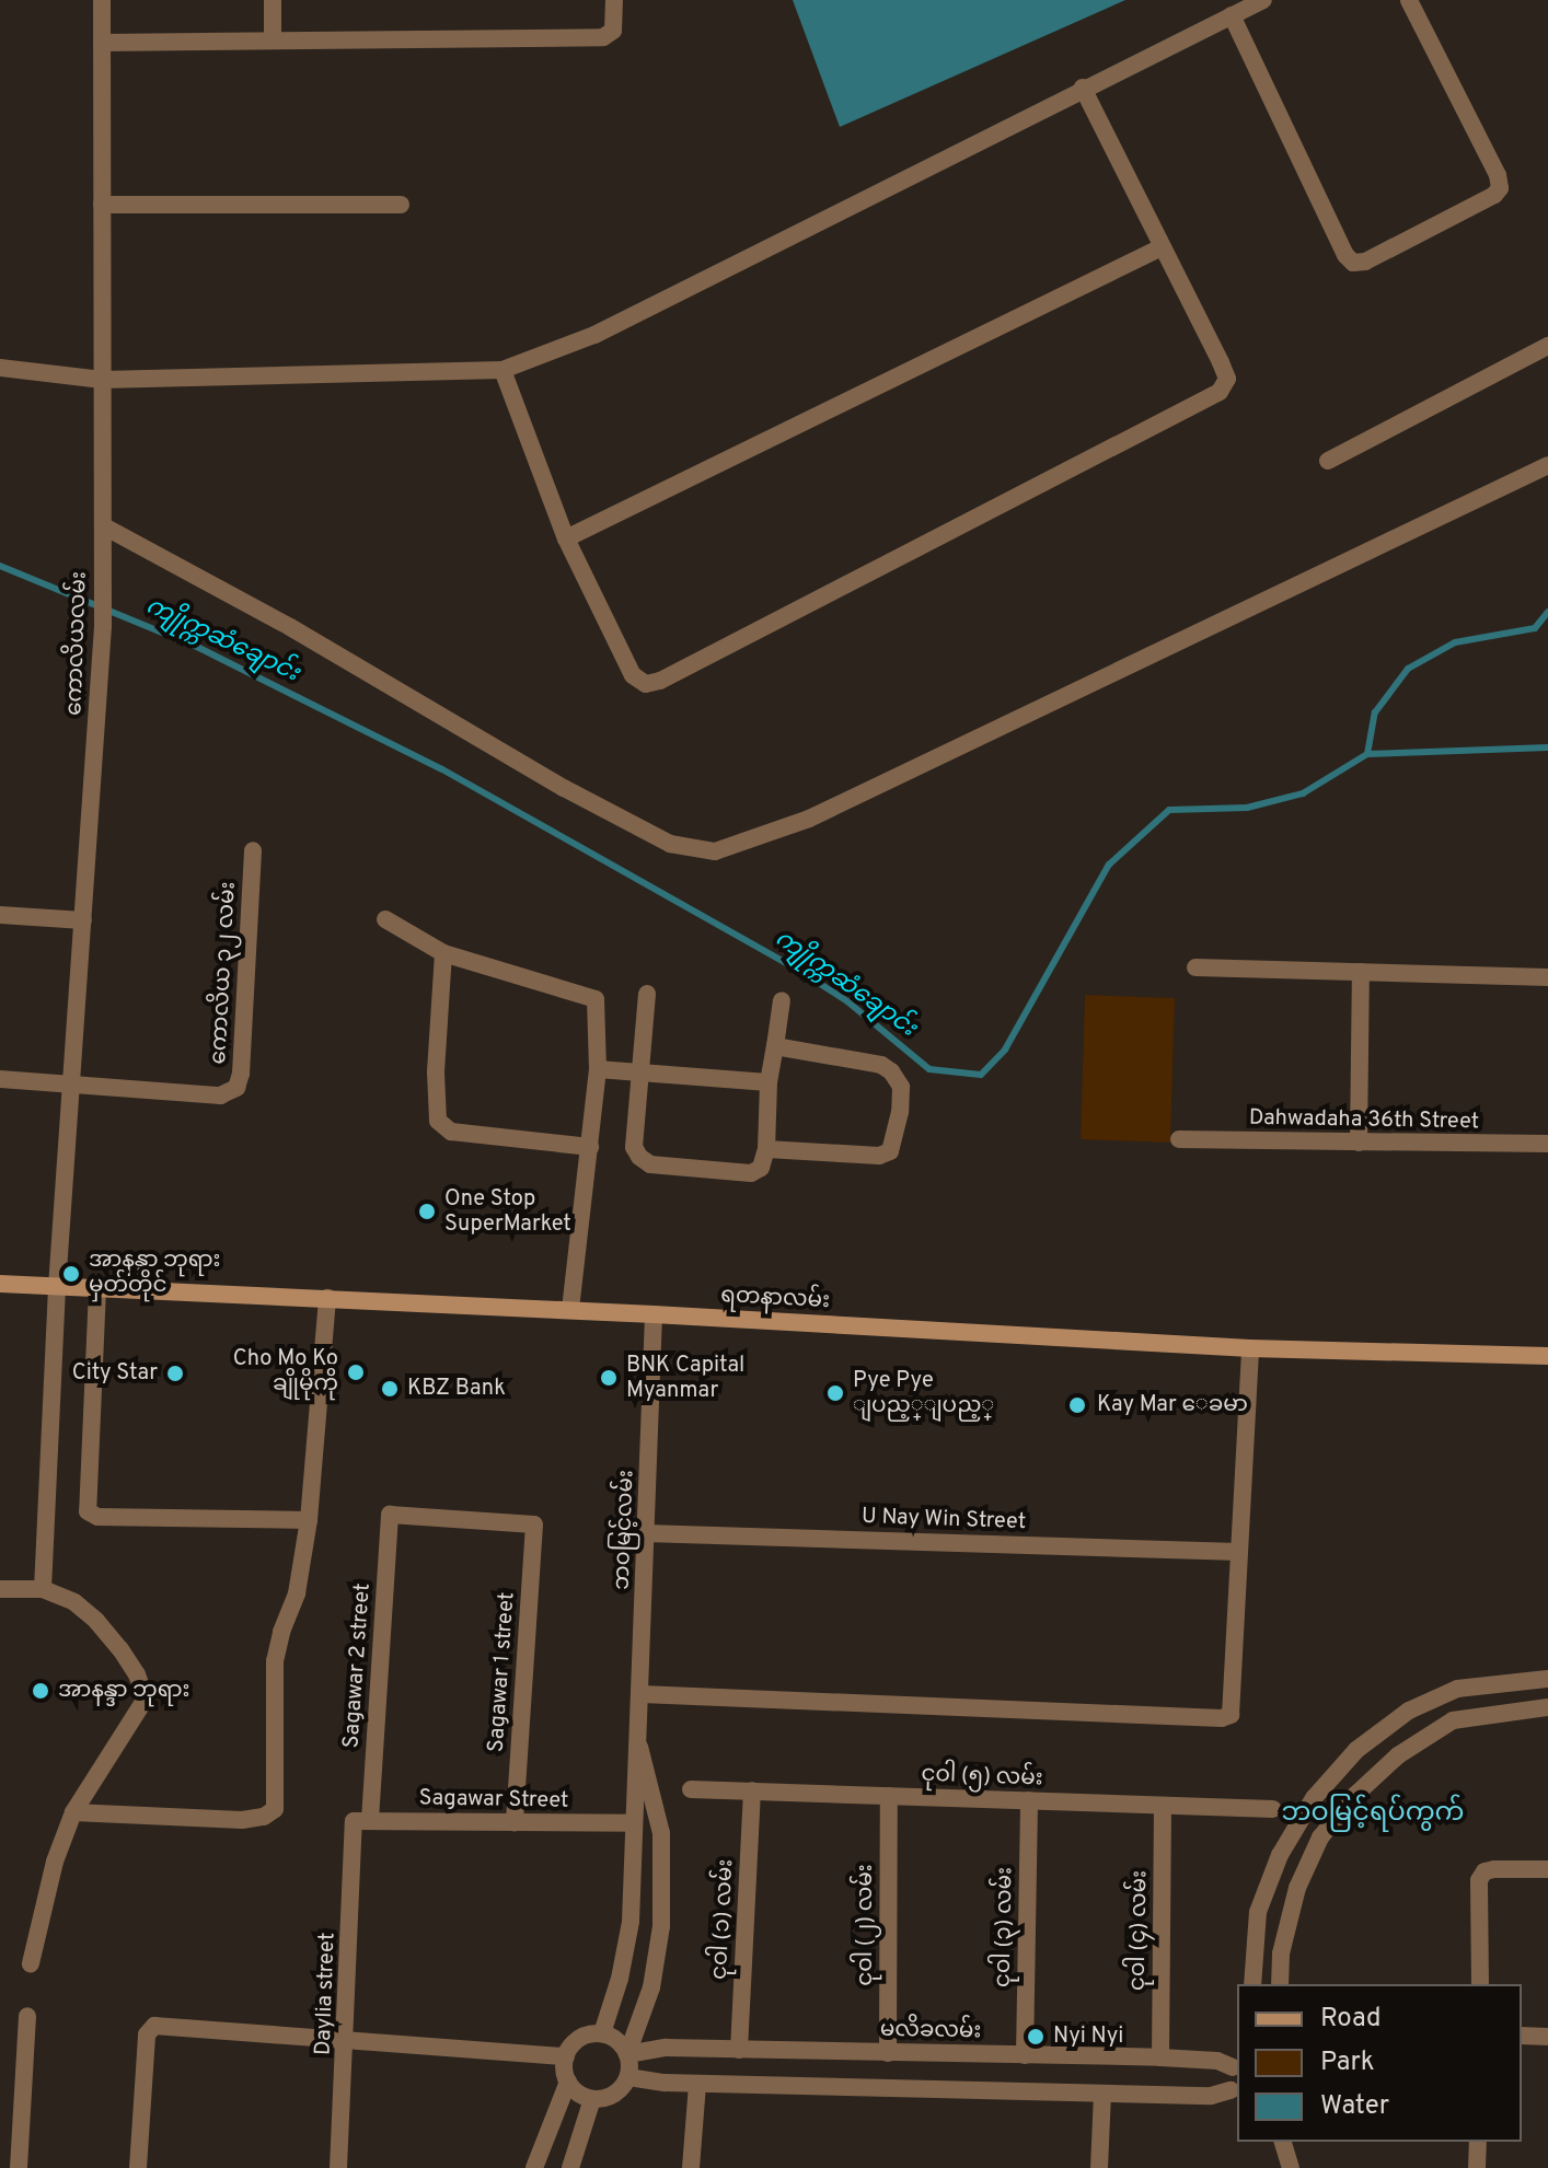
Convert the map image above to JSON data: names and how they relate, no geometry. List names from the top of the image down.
{
  "streets": {
    "main road": ["ရတနာလမ်း"],
    "street": [
      "ကောလိယလမ်း",
      "ကောလိယ ၃၂ လမ်း",
      "Dahwadaha 36th Street",
      "U Nay Win Street",
      "ဘ၀မြင့်လမ်း",
      "Sagawar 2 street",
      "Sagawar 1 street",
      "ငုဝါ (၅) လမ်း",
      "Sagawar Street",
      "ငုဝါ (၁) လမ်း",
      "ငုဝါ (၂) လမ်း",
      "ငုဝါ (၃) လမ်း",
      "ငုဝါ (၄) လမ်း",
      "Daylia street",
      "မလိခလမ်း"
    ]
  },
  "crossings": [
    ["ကောလိယလမ်း", "ကောလိယ ၃၂ လမ်း"],
    ["ကောလိယလမ်း", "ရတနာလမ်း"],
    ["ရတနာလမ်း", "ဘ၀မြင့်လမ်း"],
    ["U Nay Win Street", "ဘ၀မြင့်လမ်း"],
    ["ဘ၀မြင့်လမ်း", "Sagawar Street"],
    ["ဘ၀မြင့်လမ်း", "မလိခလမ်း"],
    ["Sagawar 2 street", "Sagawar 1 street"],
    ["Sagawar 2 street", "Sagawar Street"],
    ["Sagawar 2 street", "Daylia street"],
    ["Sagawar 1 street", "Sagawar Street"],
    ["ငုဝါ (၅) လမ်း", "ငုဝါ (၁) လမ်း"],
    ["ငုဝါ (၅) လမ်း", "ငုဝါ (၂) လမ်း"],
    ["ငုဝါ (၅) လမ်း", "ငုဝါ (၃) လမ်း"],
    ["ငုဝါ (၅) လမ်း", "ငုဝါ (၄) လမ်း"],
    ["Sagawar Street", "Daylia street"],
    ["ငုဝါ (၁) လမ်း", "မလိခလမ်း"],
    ["ငုဝါ (၂) လမ်း", "မလိခလမ်း"],
    ["ငုဝါ (၃) လမ်း", "မလိခလမ်း"],
    ["ငုဝါ (၄) လမ်း", "မလိခလမ်း"]
  ],
  "districts": ["ဘဝမြင့်ရပ်ကွက်"],
  "water": ["ကျိုက္ကဆံချောင်း"],
  "places": [
    "One Stop SuperMarket",
    "အာနန္ဒာ ဘုရား မှတ်တိုင်",
    "Cho Mo Ko ချိုမိုကို",
    "City Star",
    "BNK Capital Myanmar",
    "KBZ Bank",
    "Pye Pye ျပည့္ျပည့္",
    "Kay Mar ေခမာ",
    "အာနန္ဒာ ဘုရား",
    "Nyi Nyi"
  ],
  "legend": ["Road", "Park", "Water"]
}
